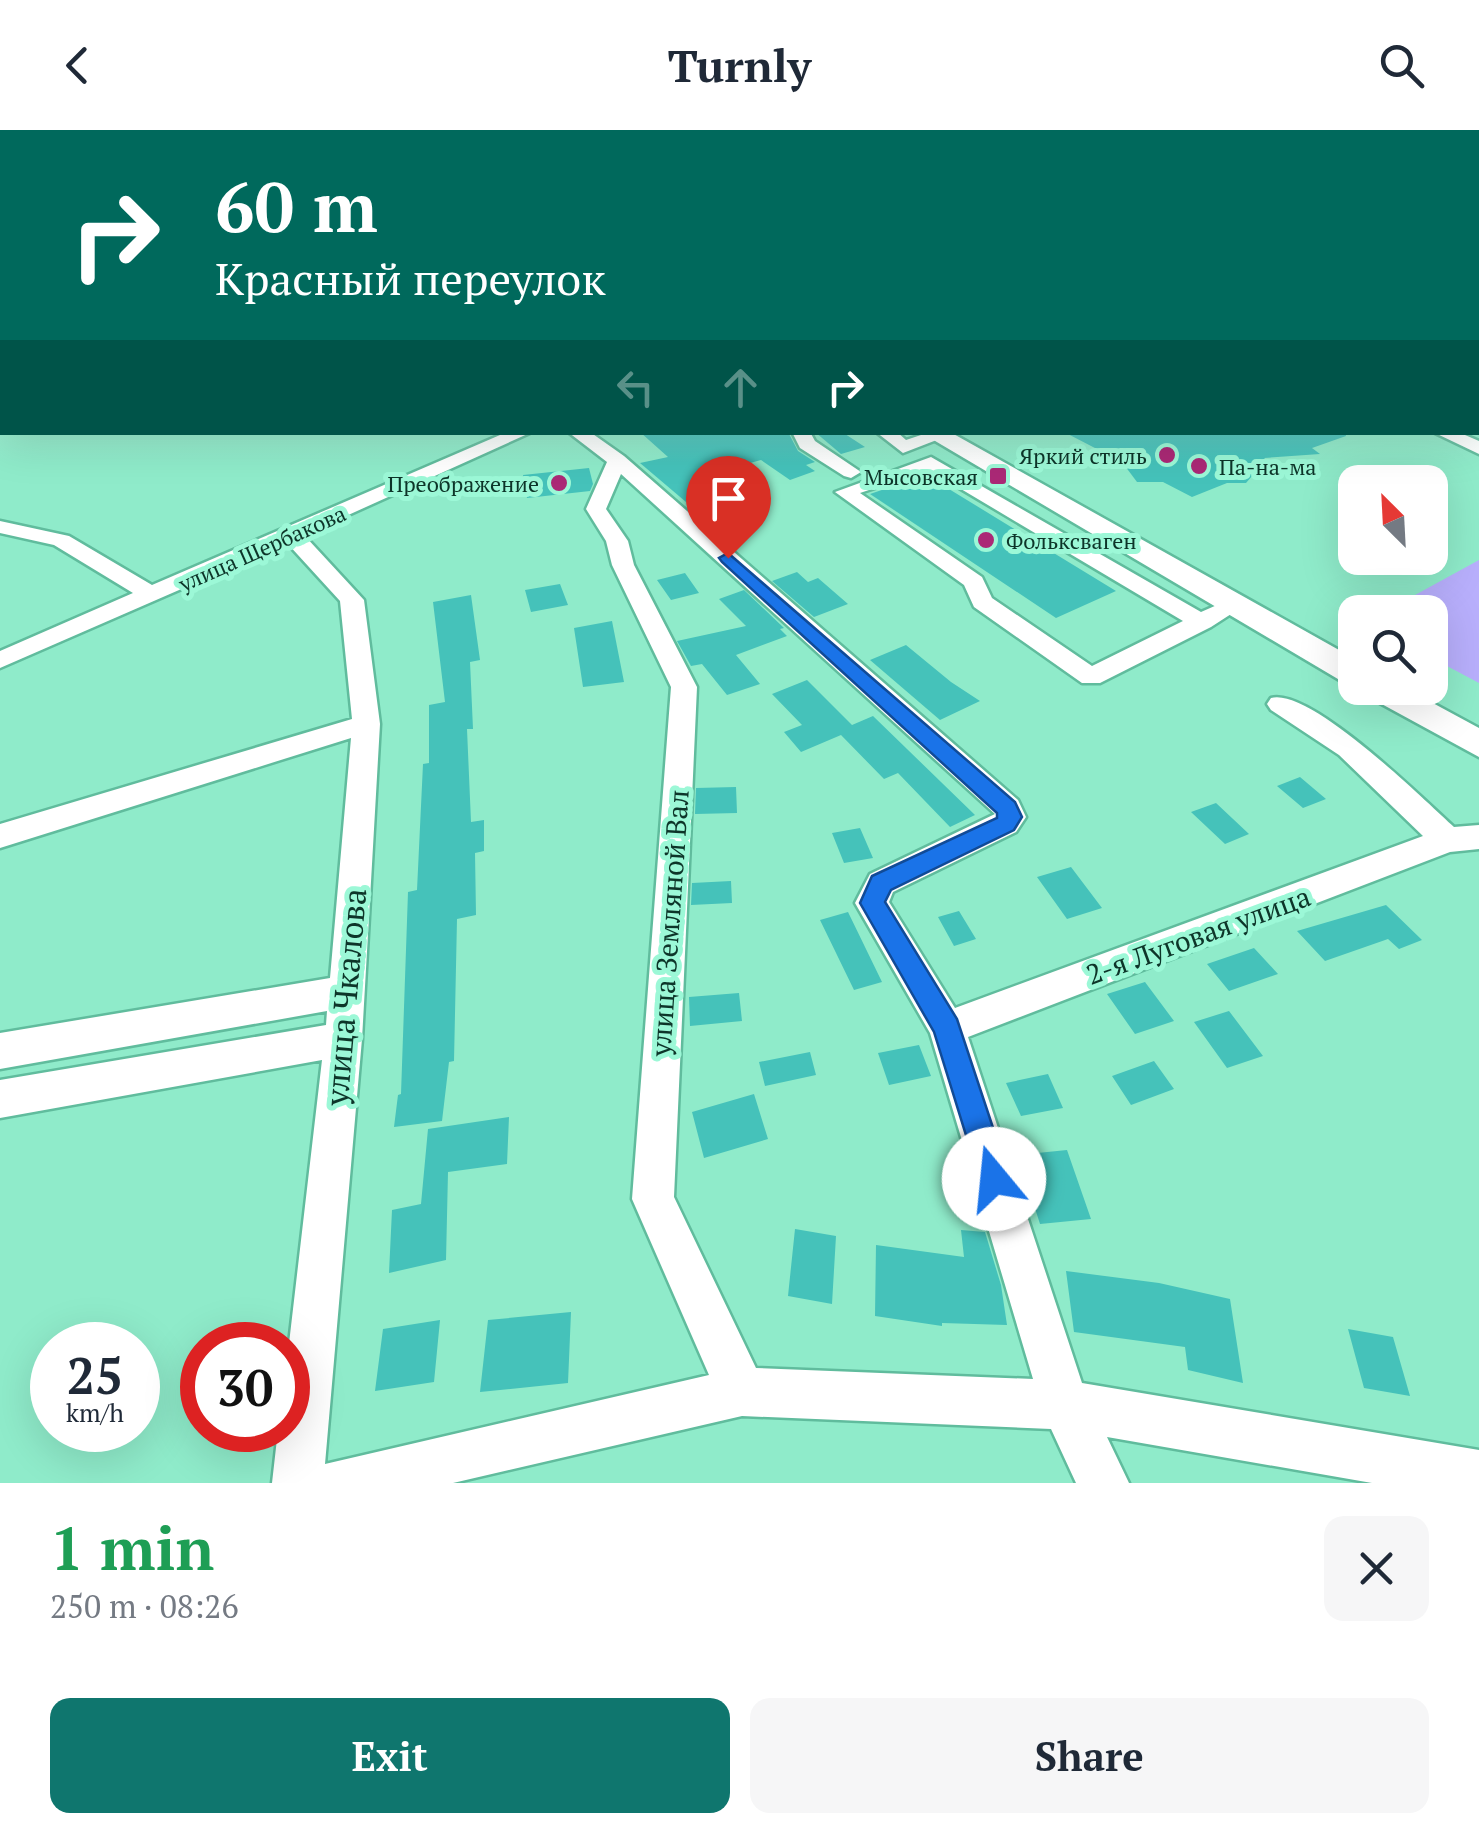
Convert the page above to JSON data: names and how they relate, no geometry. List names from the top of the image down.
{
  "streets": {
    "street": [
      "улица Щербакова",
      "улица Земляной Вал",
      "2-я Луговая улица",
      "улица Чкалова"
    ]
  },
  "crossings": [
    ["улица Щербакова", "улица Чкалова"]
  ],
  "places": {
    "other": [
      "Яркий стиль",
      "Па-на-ма",
      "Преображение",
      "Фольксваген"
    ],
    "transit": ["Мысовская"]
  },
  "north": "top left",
  "page": {
    "header": "Turnly",
    "turn": ["60 m", "Красный переулок"],
    "speed": "25 km/h",
    "limit": "30",
    "heading": ["1 min", "250 m · 08:26"],
    "buttons": ["Exit", "Share"]
  }
}
